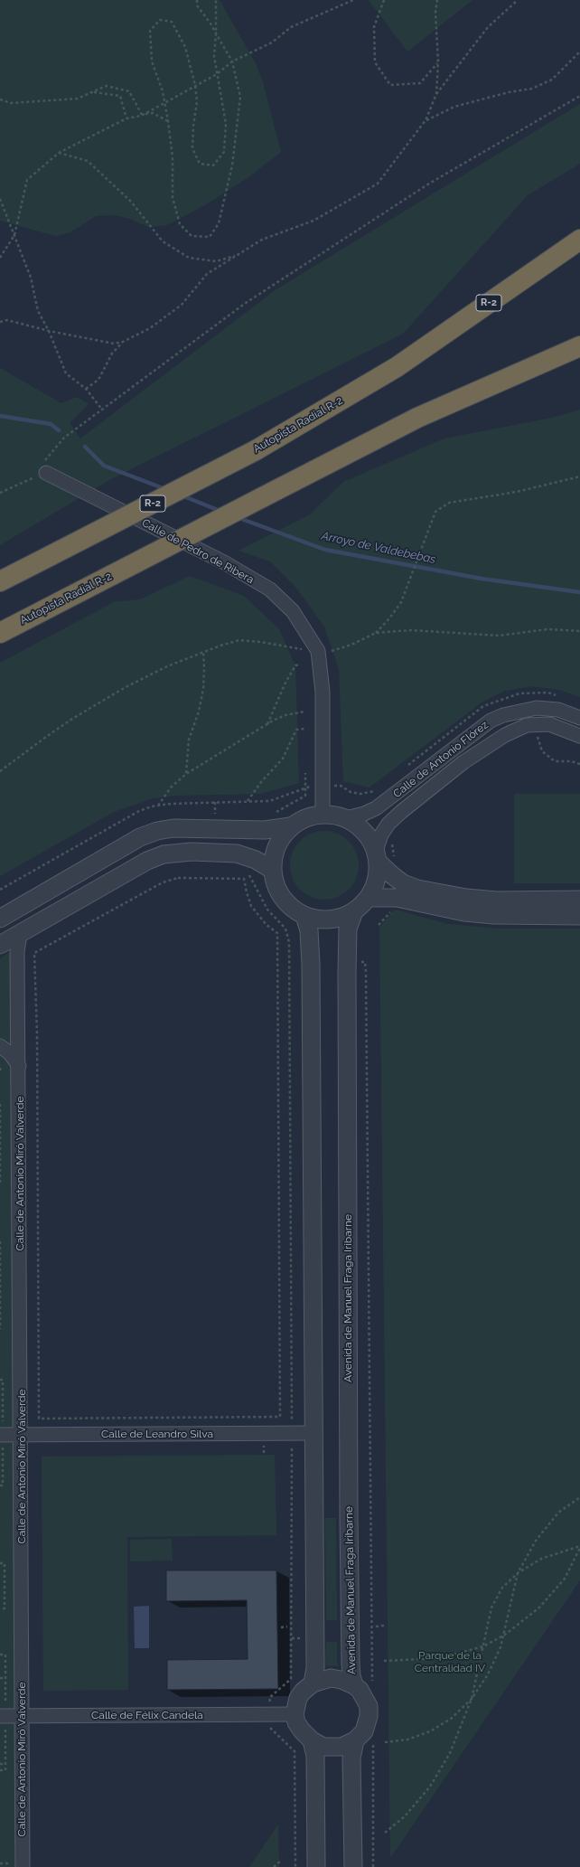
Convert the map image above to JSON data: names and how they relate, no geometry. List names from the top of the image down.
{
  "streets": {
    "highway": ["R-2", "Autopista Radial R-2"],
    "street": [
      "Calle de Pedro de Ribera",
      "Calle de Antonio Flórez",
      "Calle de Antonio Miró Valverde",
      "Avenida de Manuel Fraga Iribarne",
      "Calle de Leandro Silva",
      "Calle de Félix Candela"
    ]
  },
  "crossings": [
    ["Calle de Pedro de Ribera", "Calle de Antonio Flórez"],
    ["Calle de Pedro de Ribera", "Avenida de Manuel Fraga Iribarne"],
    ["Calle de Antonio Flórez", "Avenida de Manuel Fraga Iribarne"],
    ["Calle de Antonio Miró Valverde", "Calle de Leandro Silva"],
    ["Calle de Antonio Miró Valverde", "Calle de Félix Candela"],
    ["Avenida de Manuel Fraga Iribarne", "Calle de Félix Candela"]
  ],
  "water": ["Arroyo de Valdebebas"],
  "parks": ["Parque de la Centralidad IV"]
}
